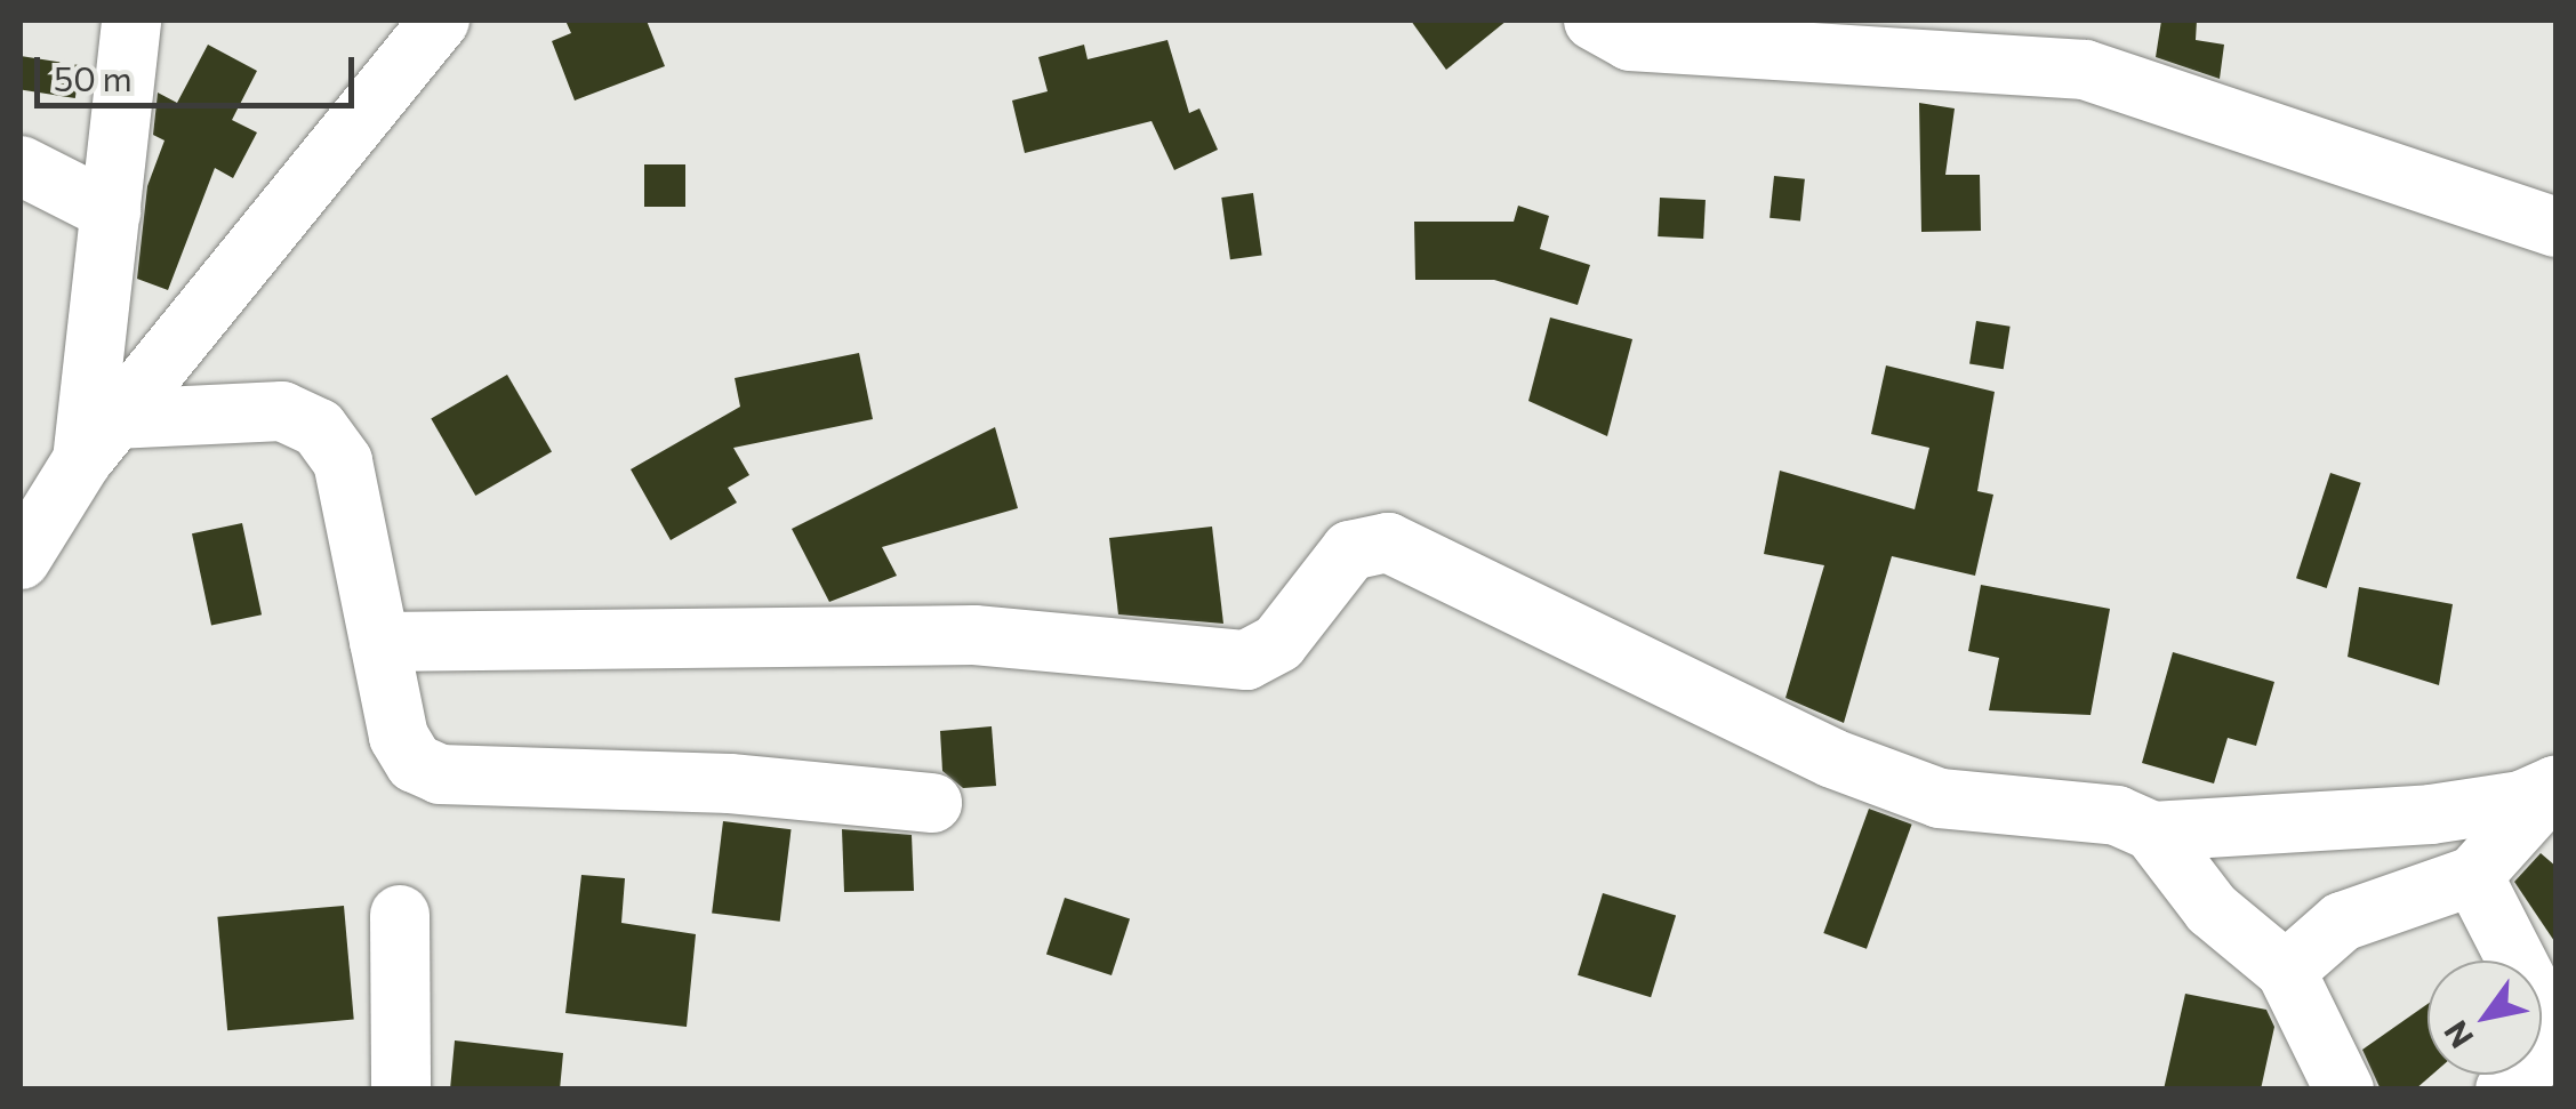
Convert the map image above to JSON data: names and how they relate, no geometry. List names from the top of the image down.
{
  "scale_bar": "50 m",
  "north": "bottom left"
}
